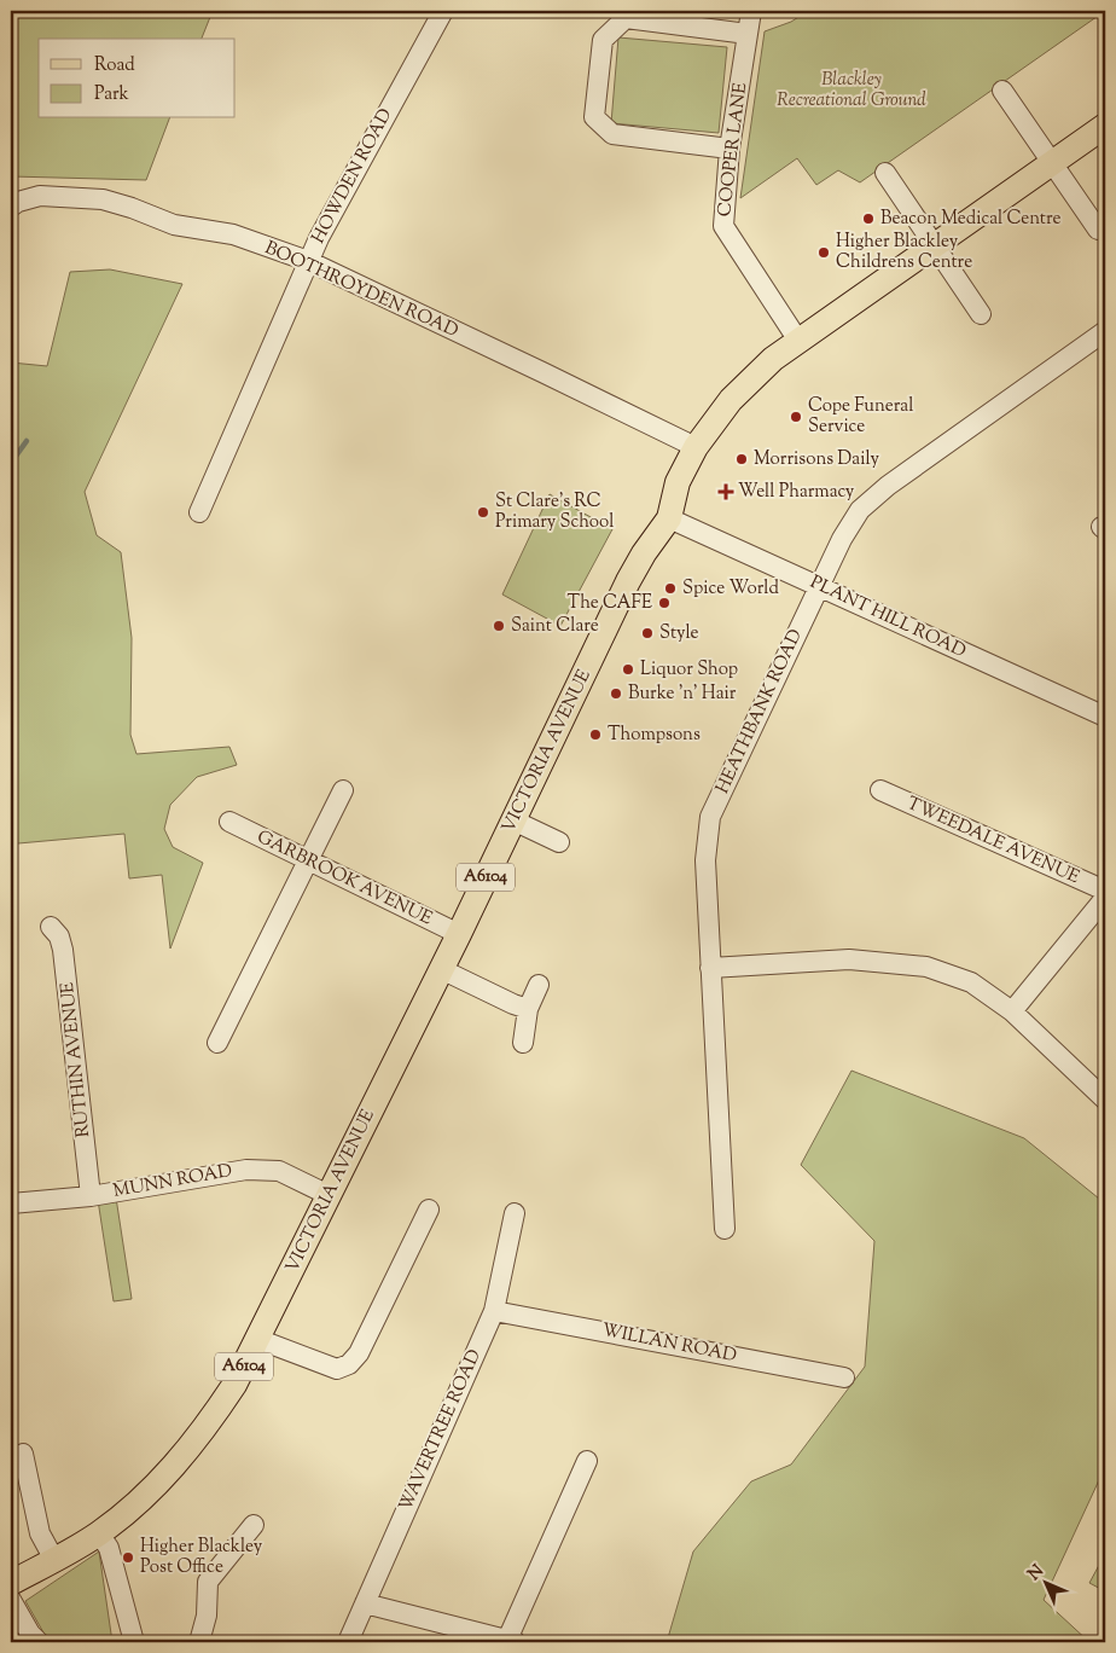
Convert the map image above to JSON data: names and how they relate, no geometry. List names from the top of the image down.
{
  "streets": {
    "main road": ["VICTORIA AVENUE", "A6104"],
    "street": [
      "COOPER LANE",
      "HOWDEN ROAD",
      "BOOTHROYDEN ROAD",
      "PLANT HILL ROAD",
      "HEATHBANK ROAD",
      "TWEEDALE AVENUE",
      "GARBROOK AVENUE",
      "RUTHIN AVENUE",
      "MUNN ROAD",
      "WILLAN ROAD",
      "WAVERTREE ROAD"
    ]
  },
  "crossings": [
    ["COOPER LANE", "VICTORIA AVENUE"],
    ["HOWDEN ROAD", "BOOTHROYDEN ROAD"],
    ["BOOTHROYDEN ROAD", "VICTORIA AVENUE"],
    ["PLANT HILL ROAD", "HEATHBANK ROAD"],
    ["PLANT HILL ROAD", "VICTORIA AVENUE"],
    ["VICTORIA AVENUE", "GARBROOK AVENUE"],
    ["VICTORIA AVENUE", "MUNN ROAD"],
    ["RUTHIN AVENUE", "MUNN ROAD"],
    ["WILLAN ROAD", "WAVERTREE ROAD"]
  ],
  "parks": ["Blackley Recreational Ground"],
  "places": {
    "other": [
      "Beacon Medical Centre",
      "Higher Blackley Childrens Centre",
      "Cope Funeral Service",
      "Morrisons Daily",
      "St Clare's RC Primary School",
      "Spice World",
      "The CAFE",
      "Saint Clare",
      "Style",
      "Liquor Shop",
      "Burke 'n' Hair",
      "Thompsons",
      "Higher Blackley Post Office"
    ],
    "health": ["Well Pharmacy"]
  },
  "legend": ["Road", "Park"],
  "north": "top left"
}
